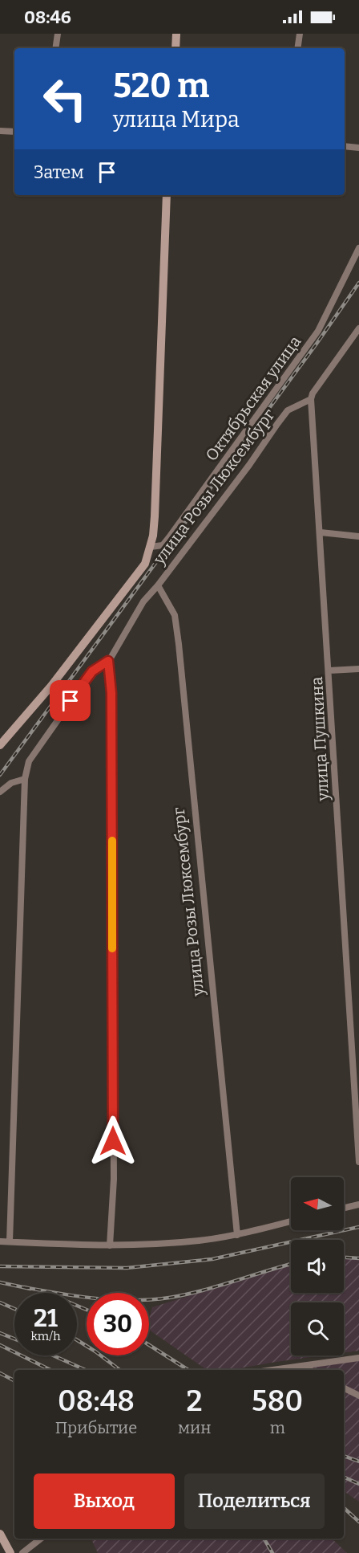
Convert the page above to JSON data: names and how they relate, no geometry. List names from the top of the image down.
{
  "streets": {
    "main road": ["улица Розы Люксембург"],
    "street": ["Октябрьская улица", "улица Пушкина"]
  },
  "crossings": [
    ["Октябрьская улица", "улица Розы Люксембург"],
    ["улица Розы Люксембург", "улица Пушкина"]
  ],
  "north": "left",
  "page": {
    "status": "08:46",
    "turn": ["520 m", "улица Мира"],
    "then": "Затем",
    "speed": "21 km/h",
    "limit": "30",
    "eta": [
      "08:48",
      "Прибытие",
      "2",
      "мин",
      "580",
      "m"
    ],
    "buttons": ["Выход", "Поделиться"]
  }
}
